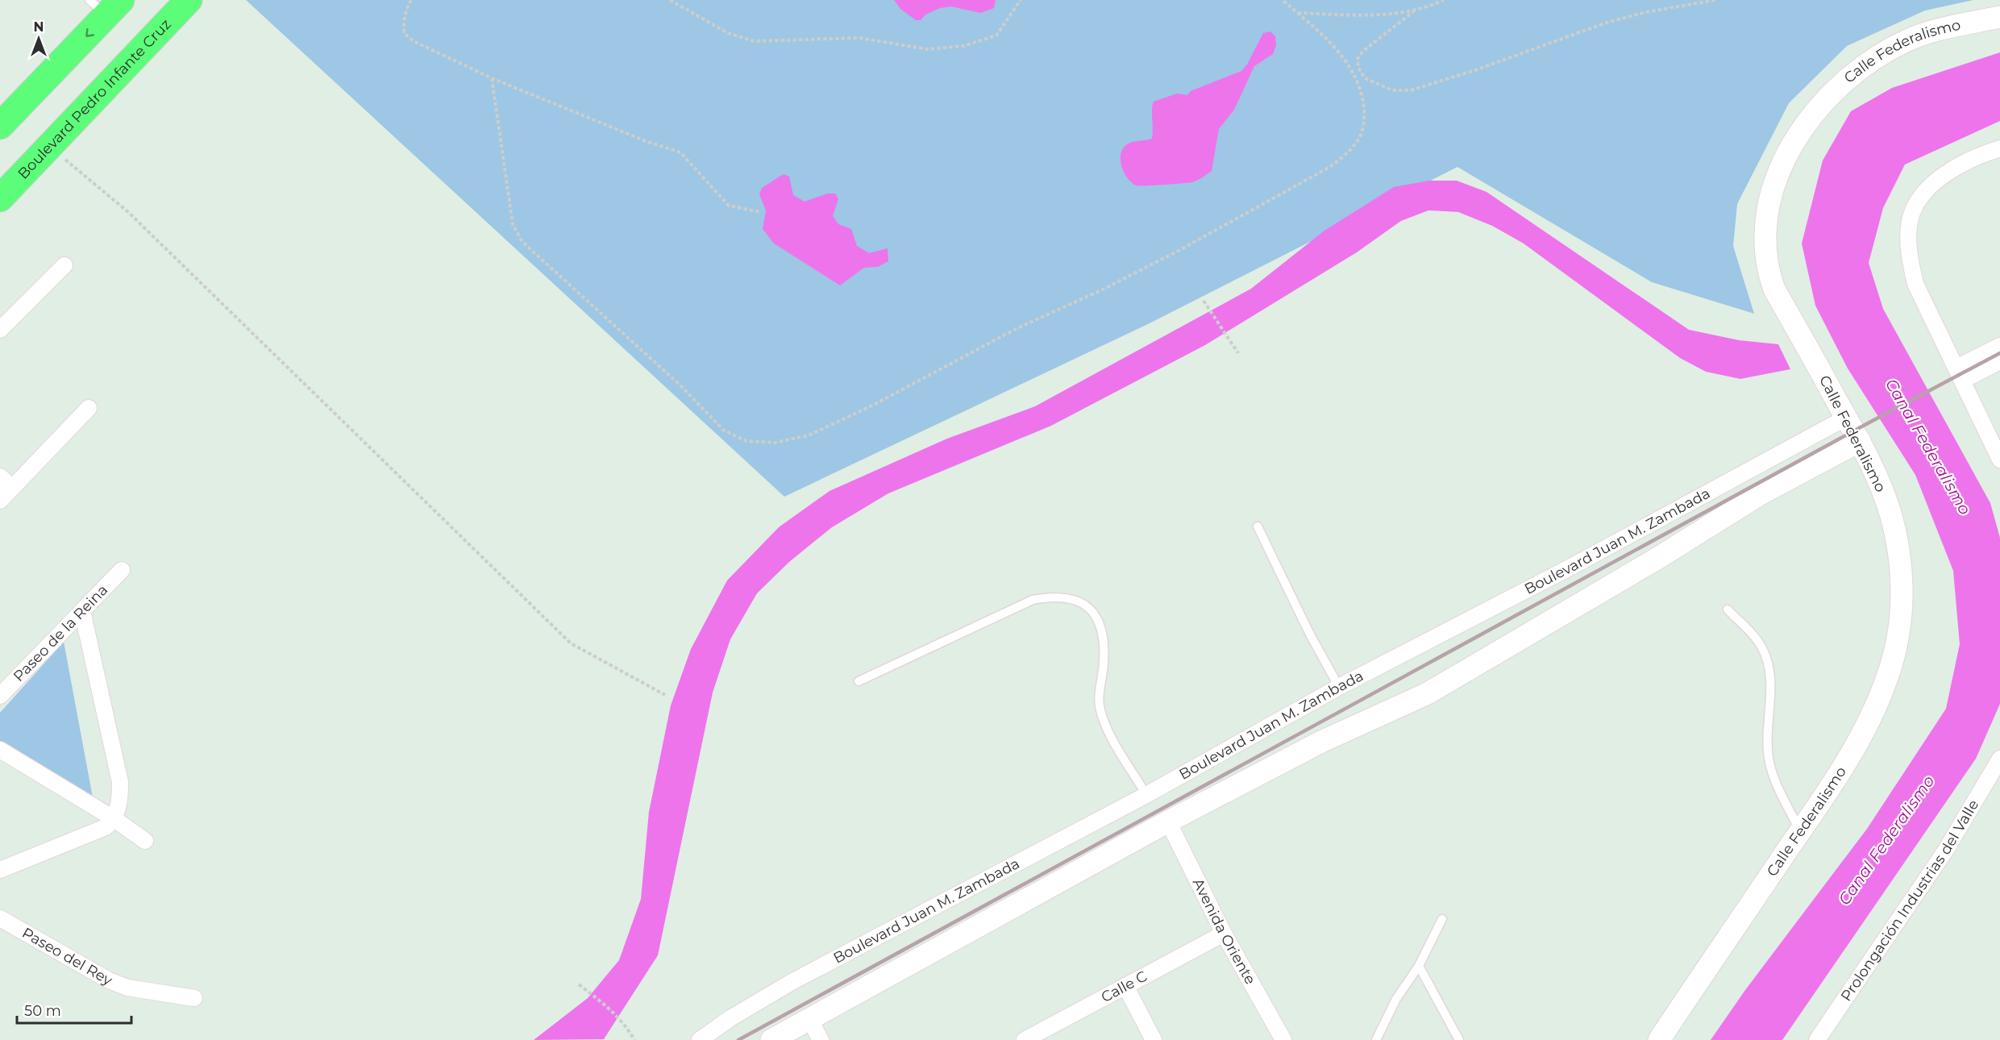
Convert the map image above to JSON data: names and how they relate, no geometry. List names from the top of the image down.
{
  "streets": {
    "highway": ["Boulevard Pedro Infante Cruz"],
    "main road": ["Calle Federalismo", "Boulevard Juan M. Zambada"],
    "street": [
      "Paseo de la Reina",
      "Prolongación Industrias del Valle",
      "Avenida Oriente",
      "Paseo del Rey",
      "Calle C"
    ]
  },
  "crossings": [
    ["Calle Federalismo", "Boulevard Juan M. Zambada"],
    ["Boulevard Juan M. Zambada", "Avenida Oriente"],
    ["Avenida Oriente", "Calle C"]
  ],
  "water": ["Canal Federalismo"],
  "scale_bar": "50 m",
  "north": "top"
}
